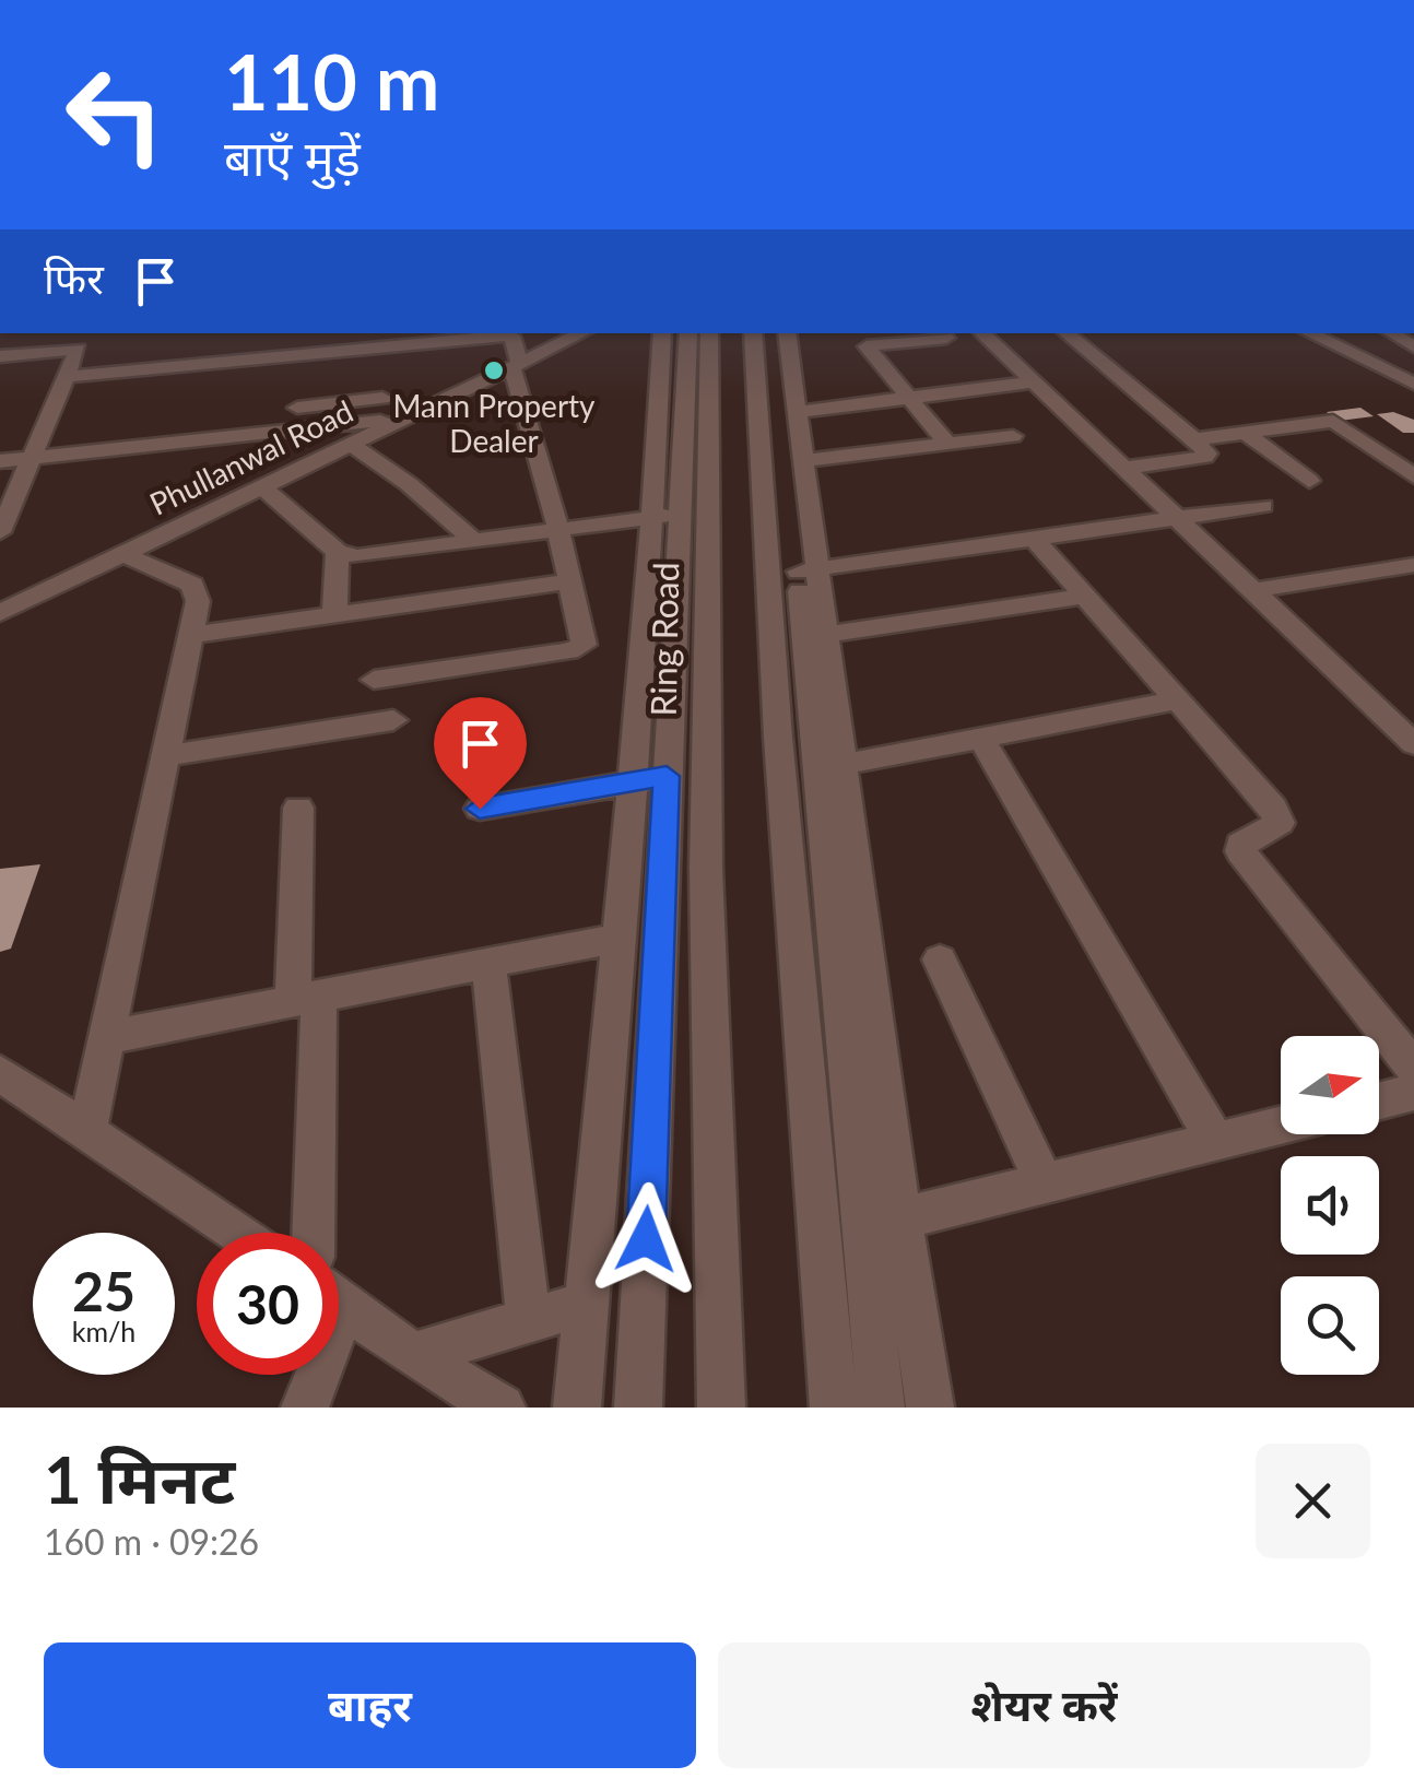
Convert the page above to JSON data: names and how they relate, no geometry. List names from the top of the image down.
{
  "streets": {
    "street": ["Phullanwal Road", "Ring Road"]
  },
  "places": ["Mann Property Dealer"],
  "north": "right",
  "page": {
    "turn": ["110 m", "बाएँ मुड़ें"],
    "then": "फिर",
    "speed": "25 km/h",
    "limit": "30",
    "heading": ["1 मिनट", "160 m · 09:26"],
    "buttons": ["बाहर", "शेयर करें"]
  }
}
